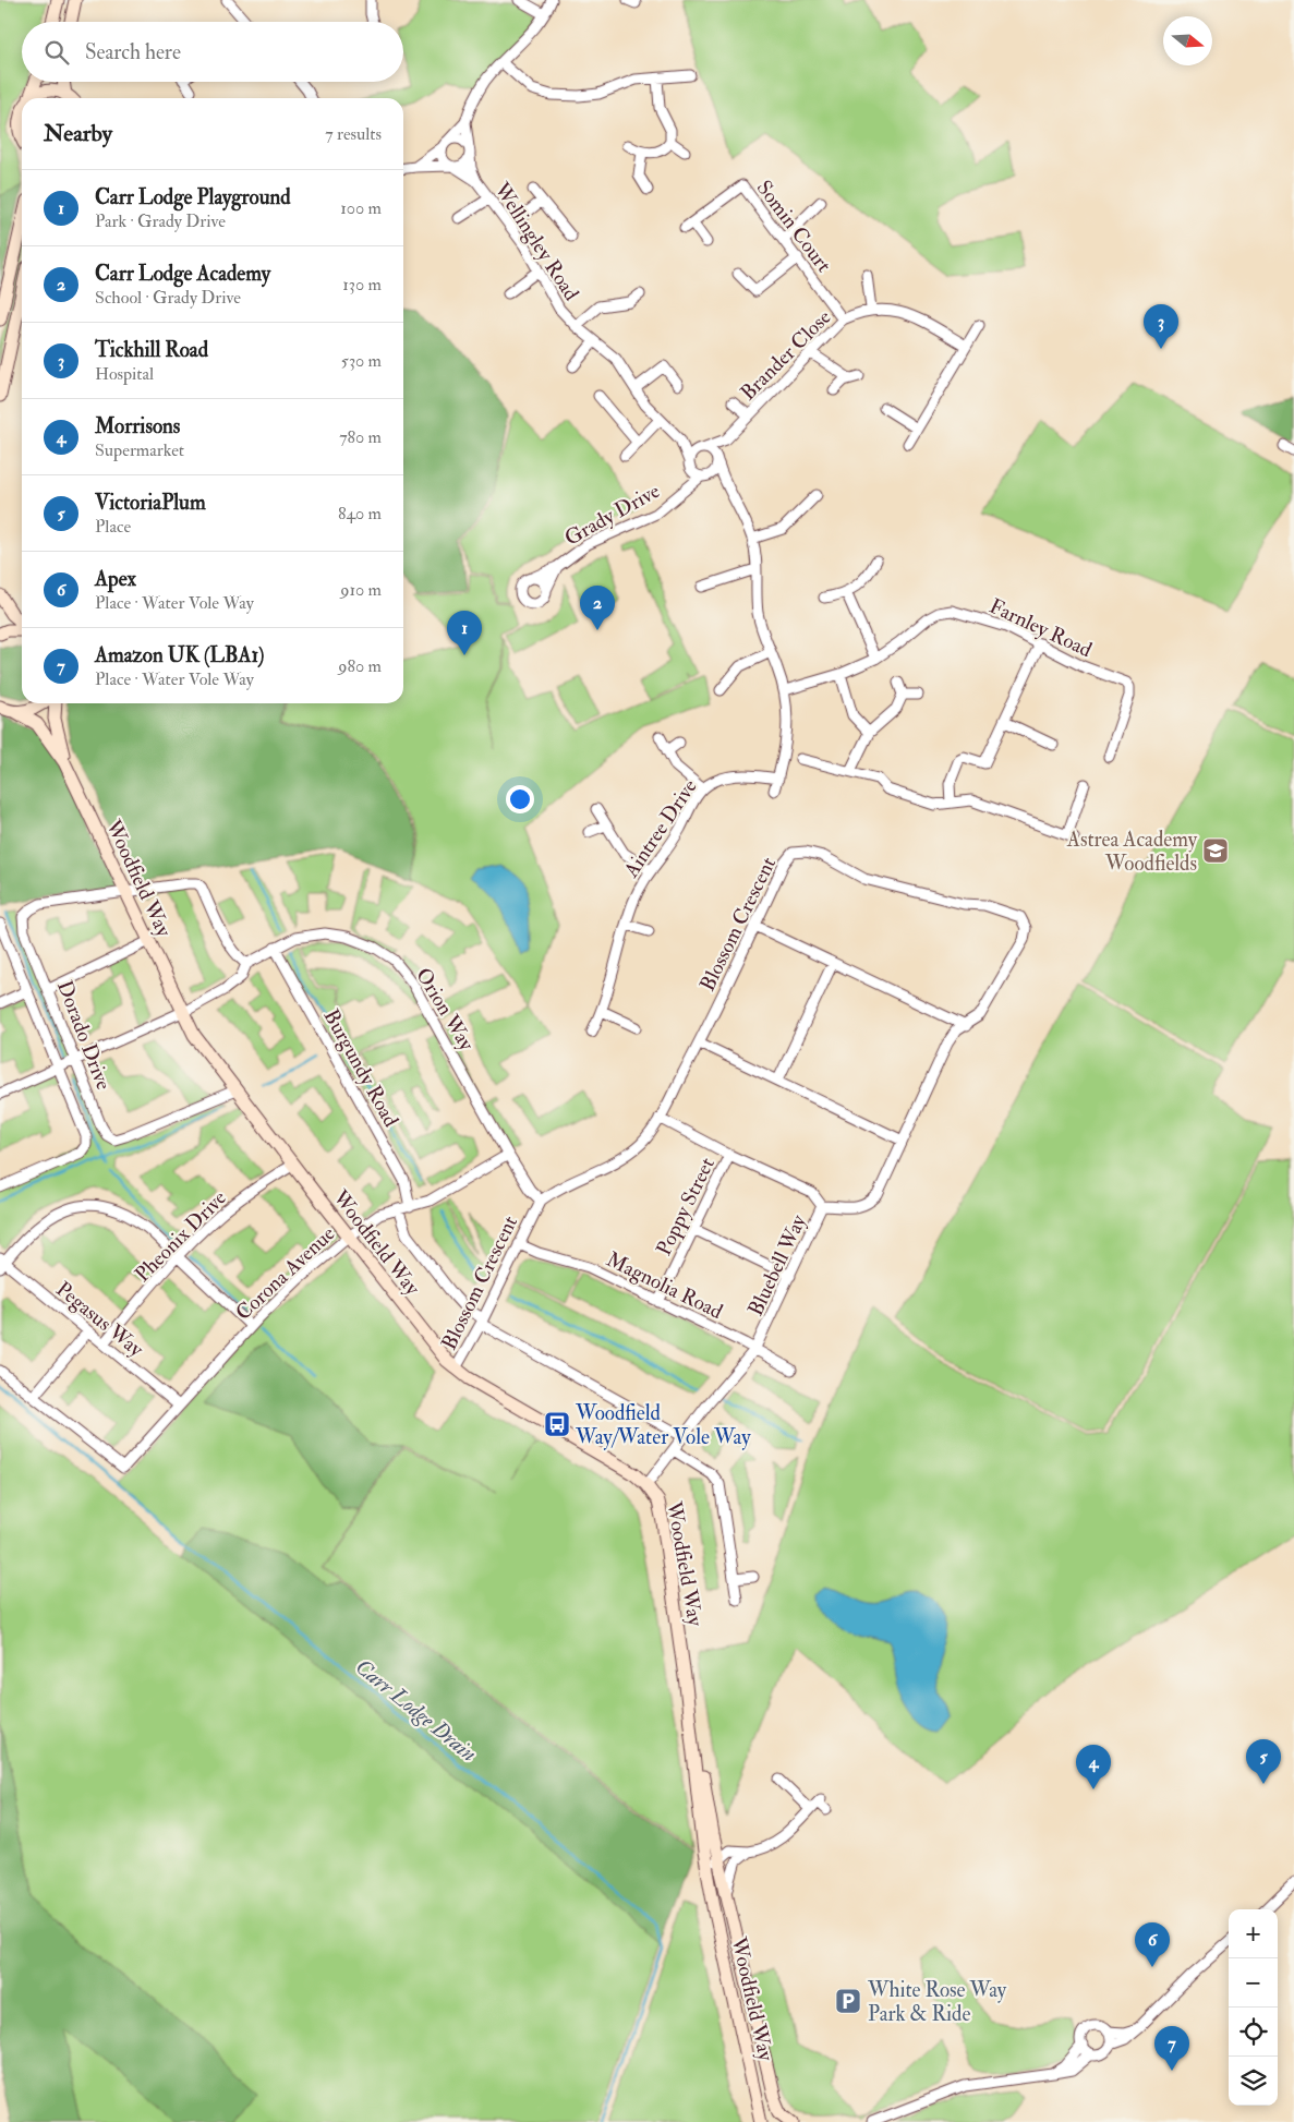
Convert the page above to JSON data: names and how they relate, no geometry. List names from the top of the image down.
{
  "streets": {
    "street": [
      "Somin Court",
      "Wellingley Road",
      "Brander Close",
      "Grady Drive",
      "Farnley Road",
      "Aintree Drive",
      "Woodfield Way",
      "Blossom Crescent",
      "Orion Way",
      "Dorado Drive",
      "Burgundy Road",
      "Poppy Street",
      "Pheonix Drive",
      "Bluebell Way",
      "Corona Avenue",
      "Magnolia Road",
      "Pegasus Way"
    ]
  },
  "crossings": [
    ["Somin Court", "Brander Close"],
    ["Wellingley Road", "Brander Close"],
    ["Wellingley Road", "Grady Drive"],
    ["Brander Close", "Grady Drive"],
    ["Woodfield Way", "Blossom Crescent"],
    ["Woodfield Way", "Orion Way"],
    ["Woodfield Way", "Dorado Drive"],
    ["Woodfield Way", "Pheonix Drive"],
    ["Woodfield Way", "Bluebell Way"],
    ["Woodfield Way", "Corona Avenue"],
    ["Blossom Crescent", "Orion Way"],
    ["Blossom Crescent", "Bluebell Way"],
    ["Blossom Crescent", "Magnolia Road"],
    ["Orion Way", "Burgundy Road"],
    ["Orion Way", "Corona Avenue"],
    ["Burgundy Road", "Corona Avenue"],
    ["Poppy Street", "Bluebell Way"],
    ["Poppy Street", "Magnolia Road"],
    ["Pheonix Drive", "Pegasus Way"],
    ["Bluebell Way", "Magnolia Road"],
    ["Corona Avenue", "Pegasus Way"]
  ],
  "water": ["Carr Lodge Drain"],
  "places": {
    "school or university": ["Astrea Academy Woodfields"],
    "bus stop": ["Woodfield Way/Water Vole Way"],
    "parking": ["White Rose Way Park & Ride"]
  },
  "north": "right",
  "page": {
    "search": "Search here",
    "heading": ["Nearby", "7 results"],
    "list": [
      {
        "mark": "1",
        "name": "Carr Lodge Playground",
        "note": "Park · Grady Drive",
        "value": "100 m"
      },
      {
        "mark": "2",
        "name": "Carr Lodge Academy",
        "note": "School · Grady Drive",
        "value": "130 m"
      },
      {
        "mark": "3",
        "name": "Tickhill Road",
        "note": "Hospital",
        "value": "530 m"
      },
      {
        "mark": "4",
        "name": "Morrisons",
        "note": "Supermarket",
        "value": "780 m"
      },
      {
        "mark": "5",
        "name": "VictoriaPlum",
        "note": "Place",
        "value": "840 m"
      },
      {
        "mark": "6",
        "name": "Apex",
        "note": "Place · Water Vole Way",
        "value": "910 m"
      },
      {
        "mark": "7",
        "name": "Amazon UK (LBA1)",
        "note": "Place · Water Vole Way",
        "value": "980 m"
      }
    ],
    "pins": [
      "3",
      "2",
      "1",
      "5",
      "4",
      "6",
      "7"
    ],
    "map_buttons": ["+", "−"]
  }
}
